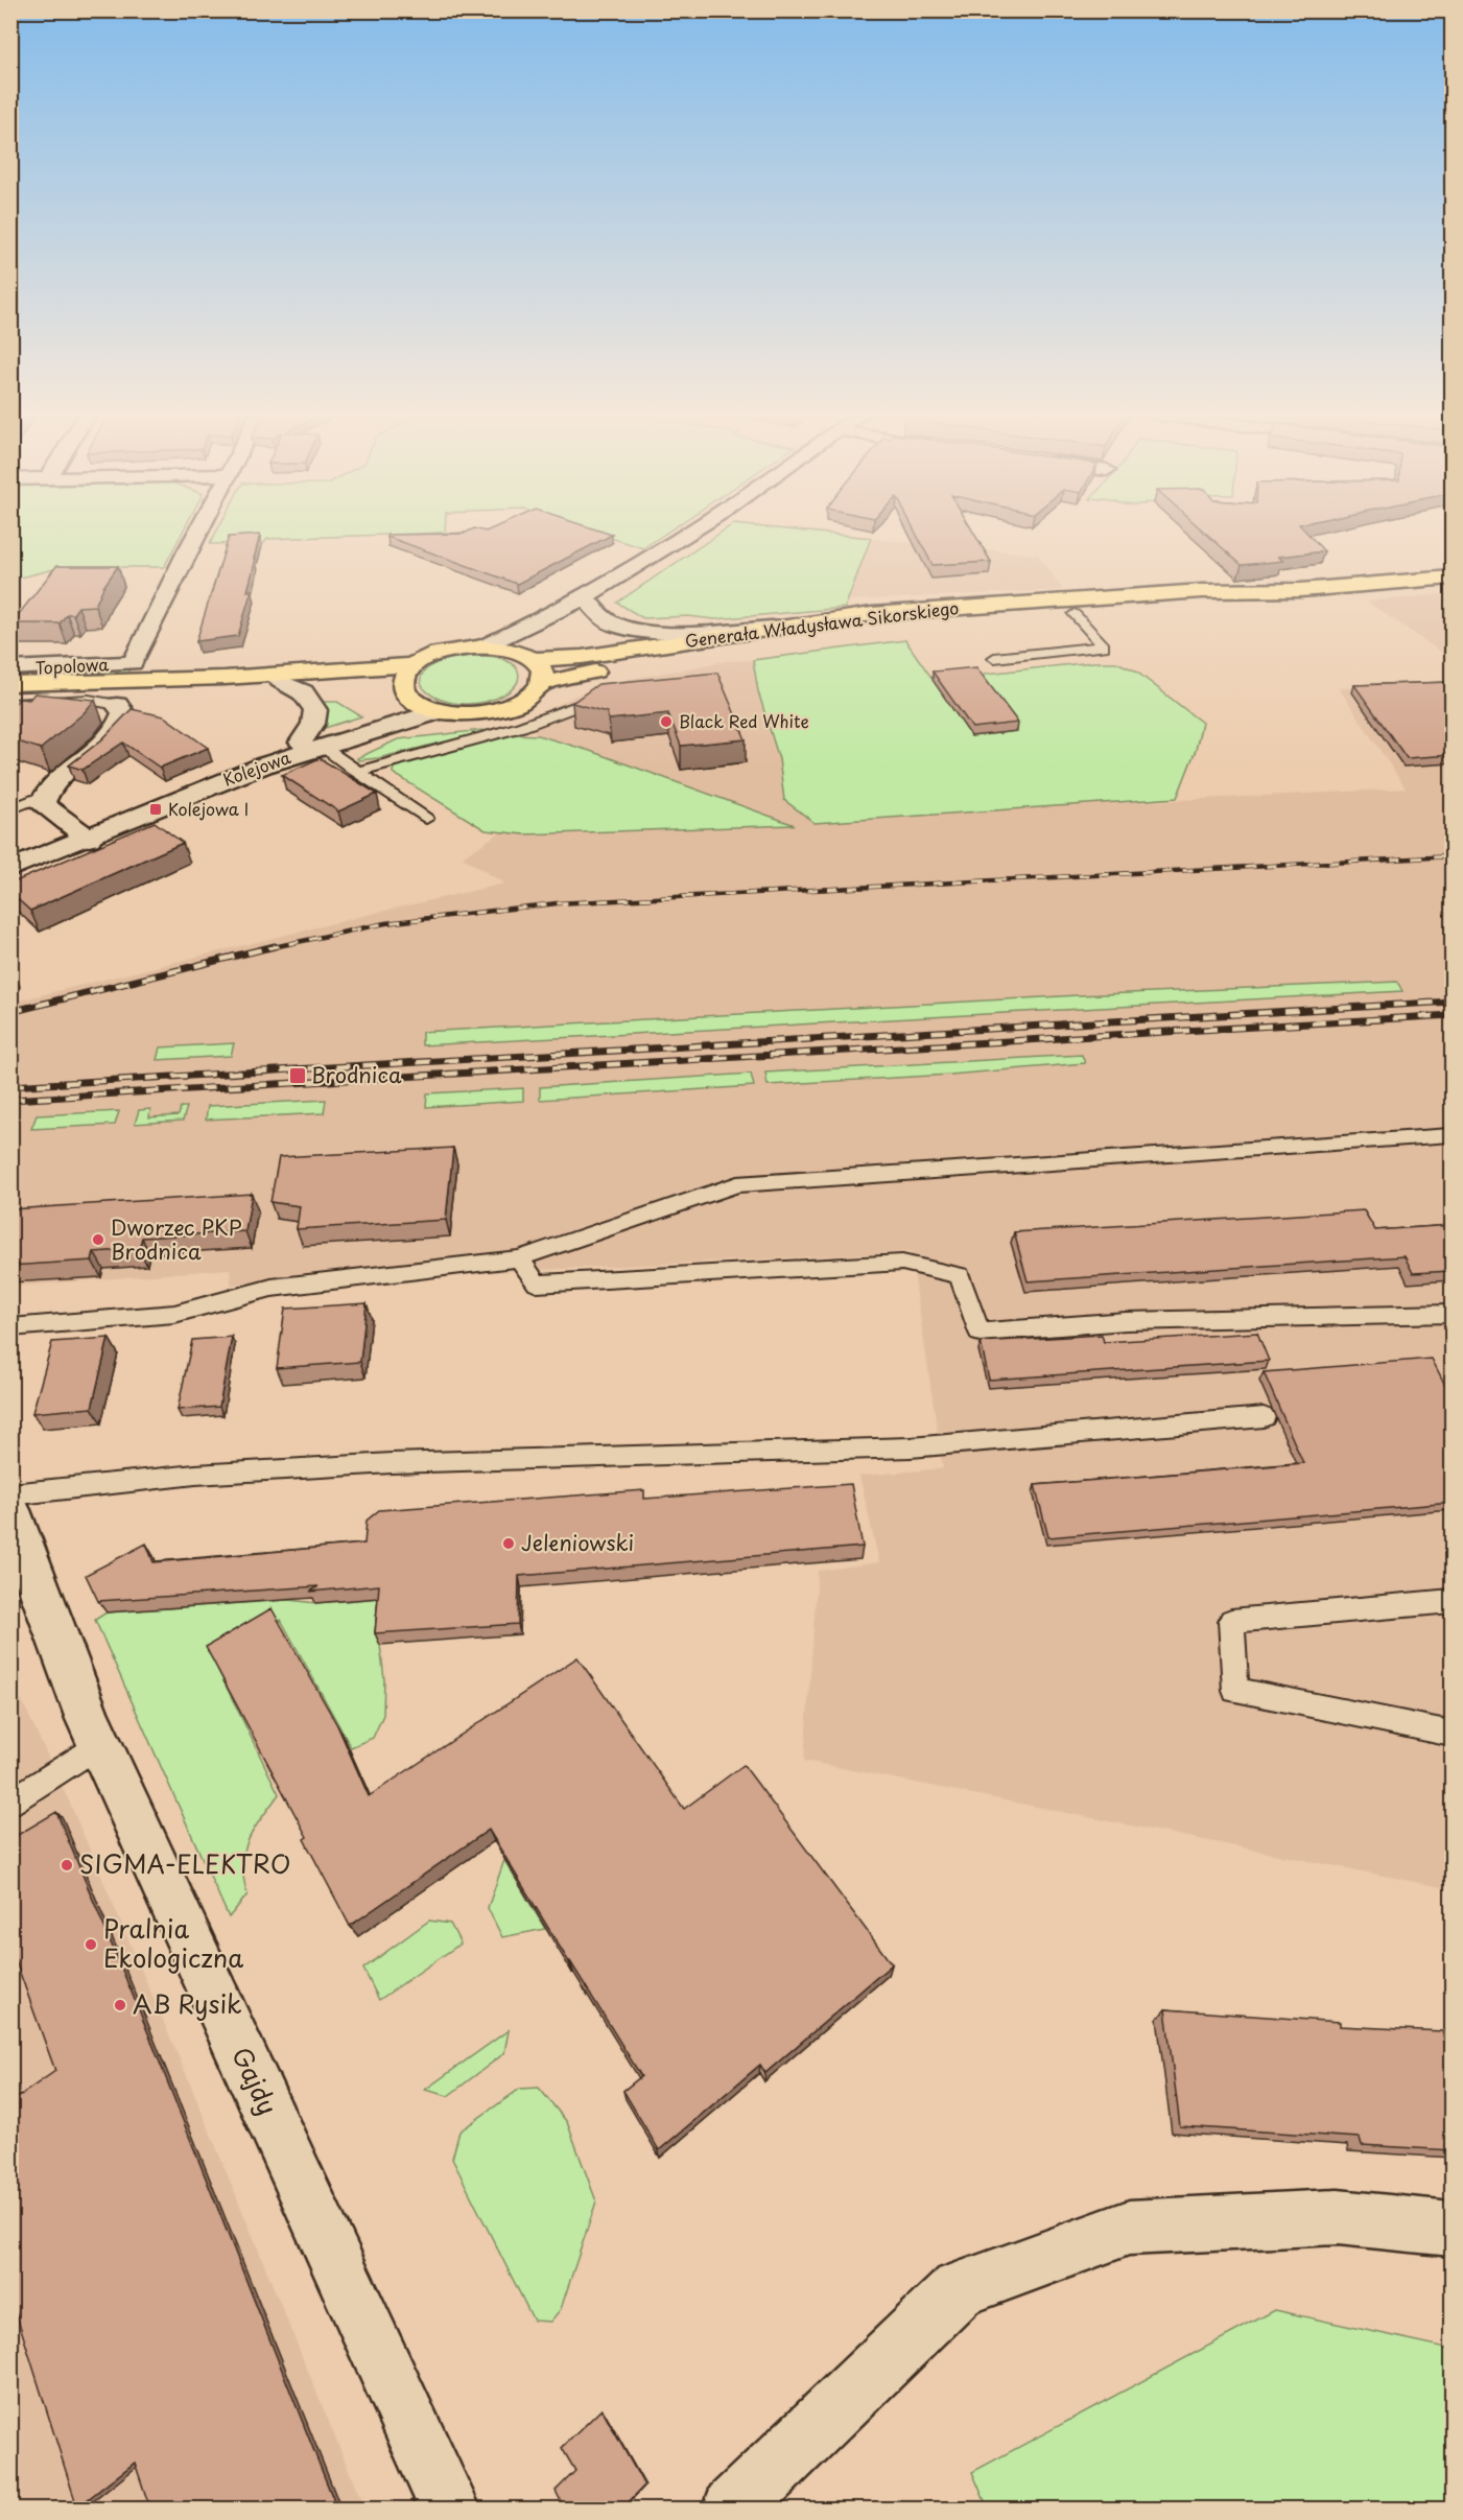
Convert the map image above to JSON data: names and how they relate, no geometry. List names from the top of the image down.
{
  "streets": {
    "main road": ["Generała Władysława Sikorskiego"],
    "street": ["Topolowa", "Kolejowa", "Gajdy"]
  },
  "places": {
    "other": [
      "Black Red White",
      "Dworzec PKP Brodnica",
      "Jeleniowski",
      "SIGMA-ELEKTRO",
      "Pralnia Ekologiczna",
      "AB Rysik"
    ],
    "transit": ["Kolejowa I", "Brodnica"]
  }
}
